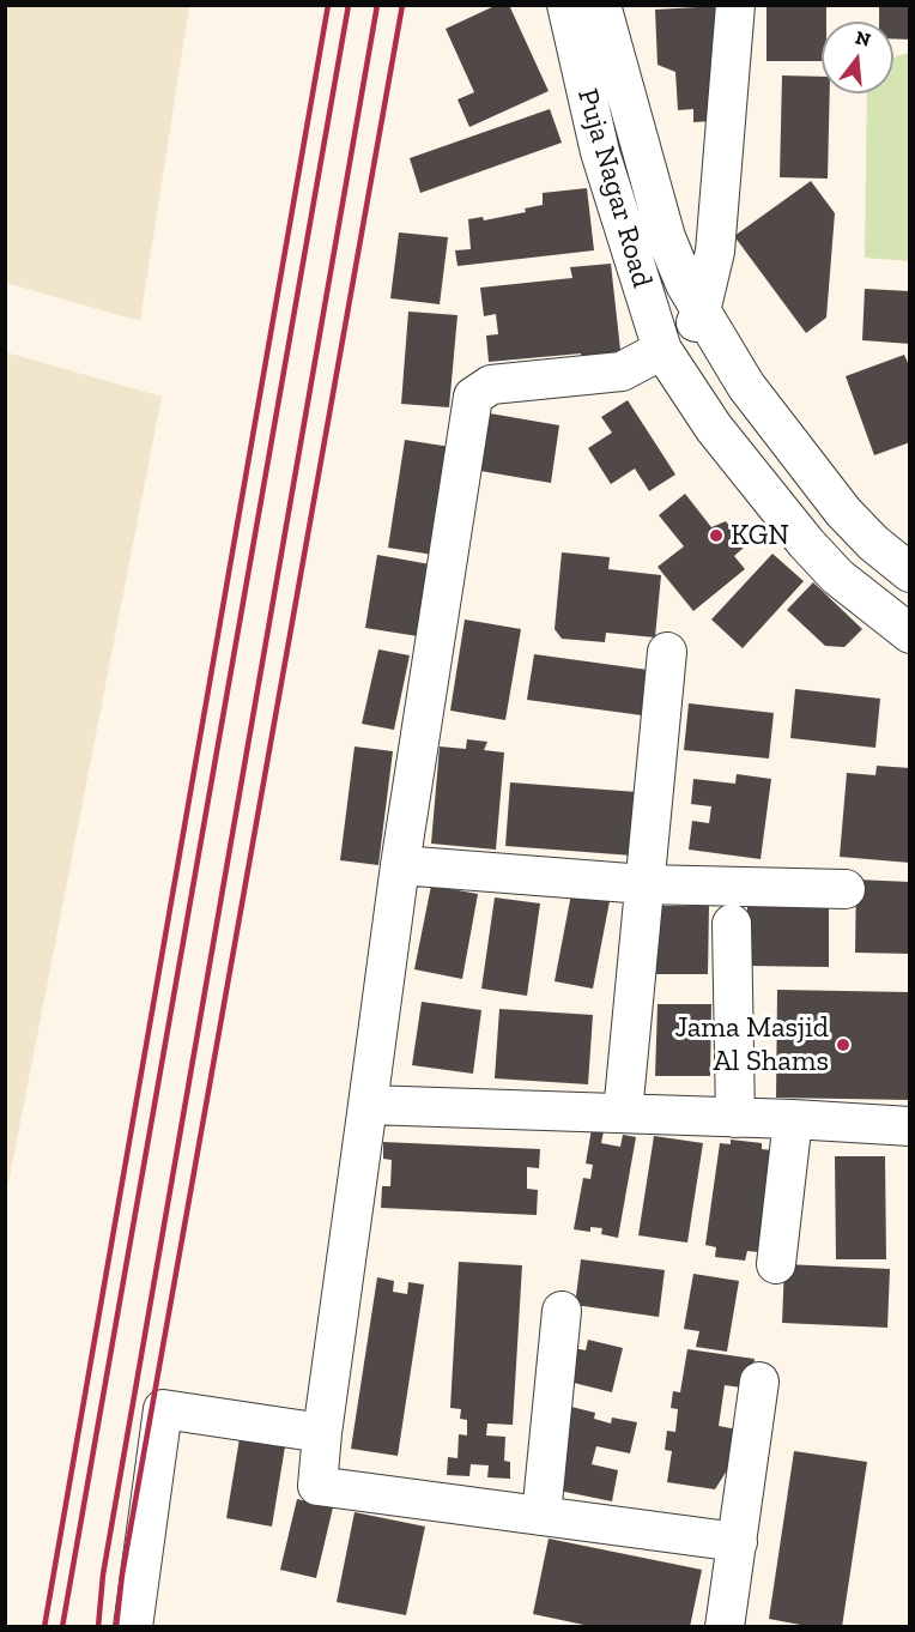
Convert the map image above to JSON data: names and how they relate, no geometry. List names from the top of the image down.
{
  "streets": {
    "street": ["Puja Nagar Road"]
  },
  "places": ["KGN", "Jama Masjid Al Shams"],
  "north": "top"
}
